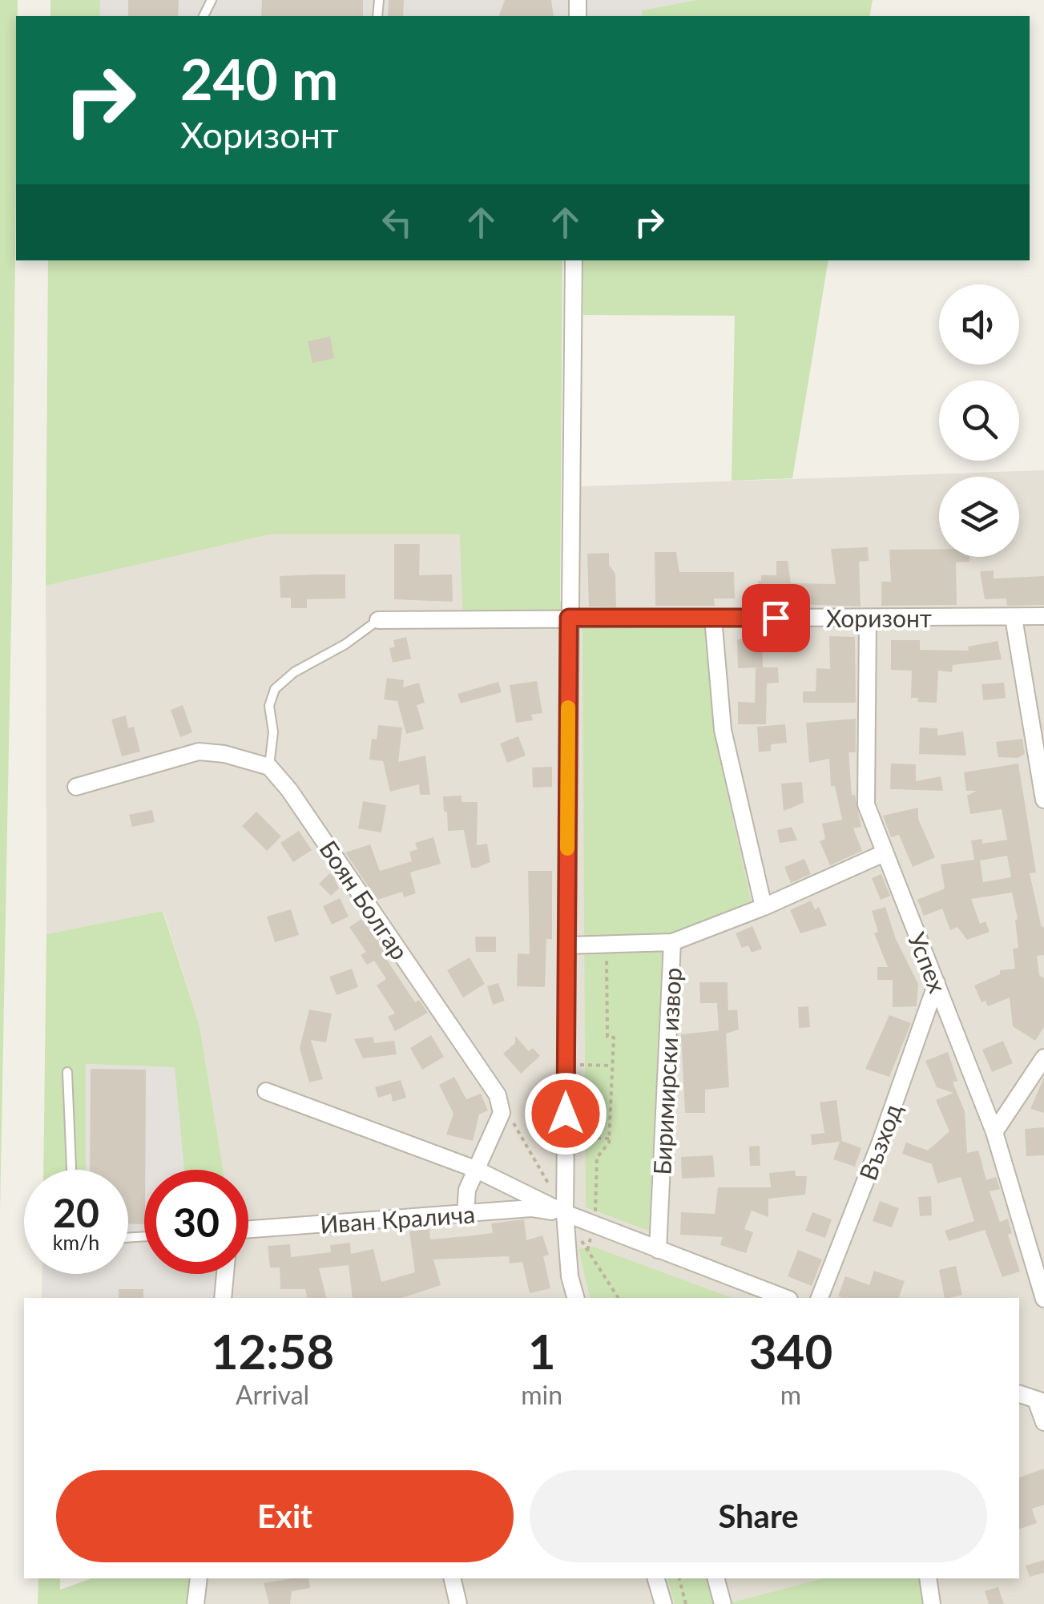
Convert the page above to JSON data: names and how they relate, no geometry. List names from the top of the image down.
{
  "streets": {
    "street": [
      "Хоризонт",
      "Боян Болгар",
      "Успех",
      "Биримирски извор",
      "Възход",
      "Иван Кралича"
    ]
  },
  "crossings": [
    ["Хоризонт", "Успех"],
    ["Боян Болгар", "Иван Кралича"],
    ["Успех", "Биримирски извор"],
    ["Успех", "Възход"],
    ["Биримирски извор", "Иван Кралича"]
  ],
  "page": {
    "turn": ["240 m", "Хоризонт"],
    "speed": "20 km/h",
    "limit": "30",
    "eta": [
      "12:58",
      "Arrival",
      "1",
      "min",
      "340",
      "m"
    ],
    "buttons": ["Exit", "Share"]
  }
}
